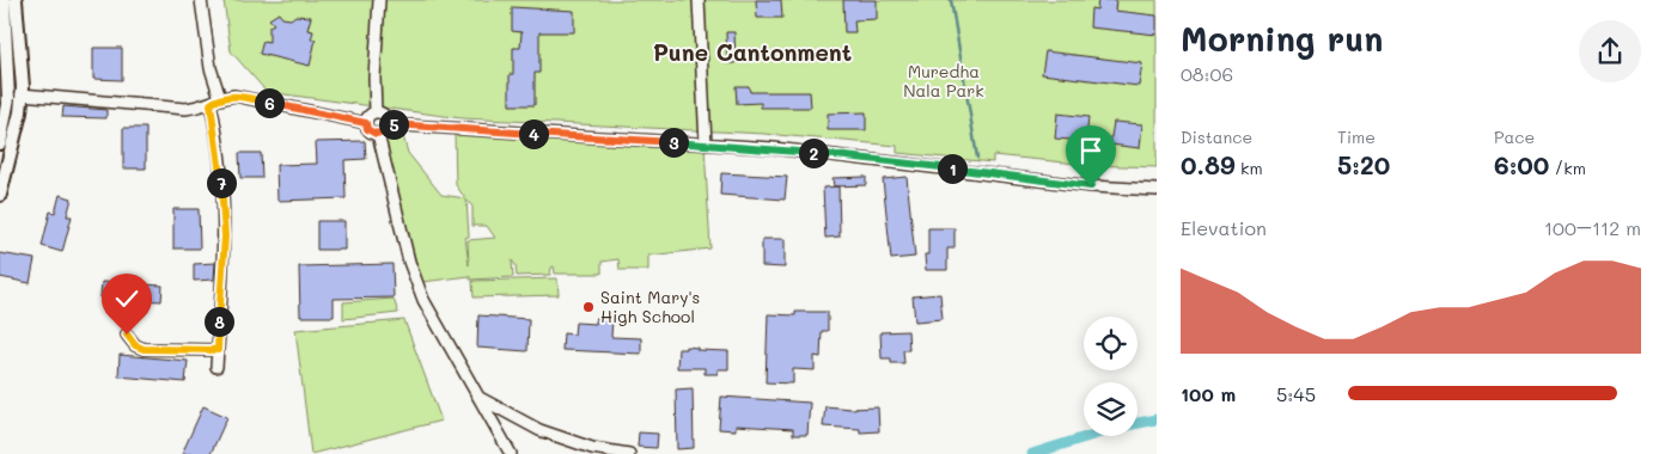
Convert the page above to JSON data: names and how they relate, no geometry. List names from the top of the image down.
{
  "districts": ["Pune Cantonment"],
  "parks": ["Muredha Nala Park"],
  "places": ["Saint Mary's High School"],
  "page": {
    "heading": ["Morning run", "08:06"],
    "pins": [
      "6",
      "5",
      "4",
      "3",
      "2",
      "1",
      "7",
      "8"
    ],
    "stats": [
      ["Distance", "0.89 km"],
      ["Time", "5:20"],
      ["Pace", "6:00 /km"]
    ],
    "chart": ["Elevation", "100–112 m"],
    "list": [
      {
        "name": "100 m",
        "note": "5:45"
      }
    ]
  }
}
